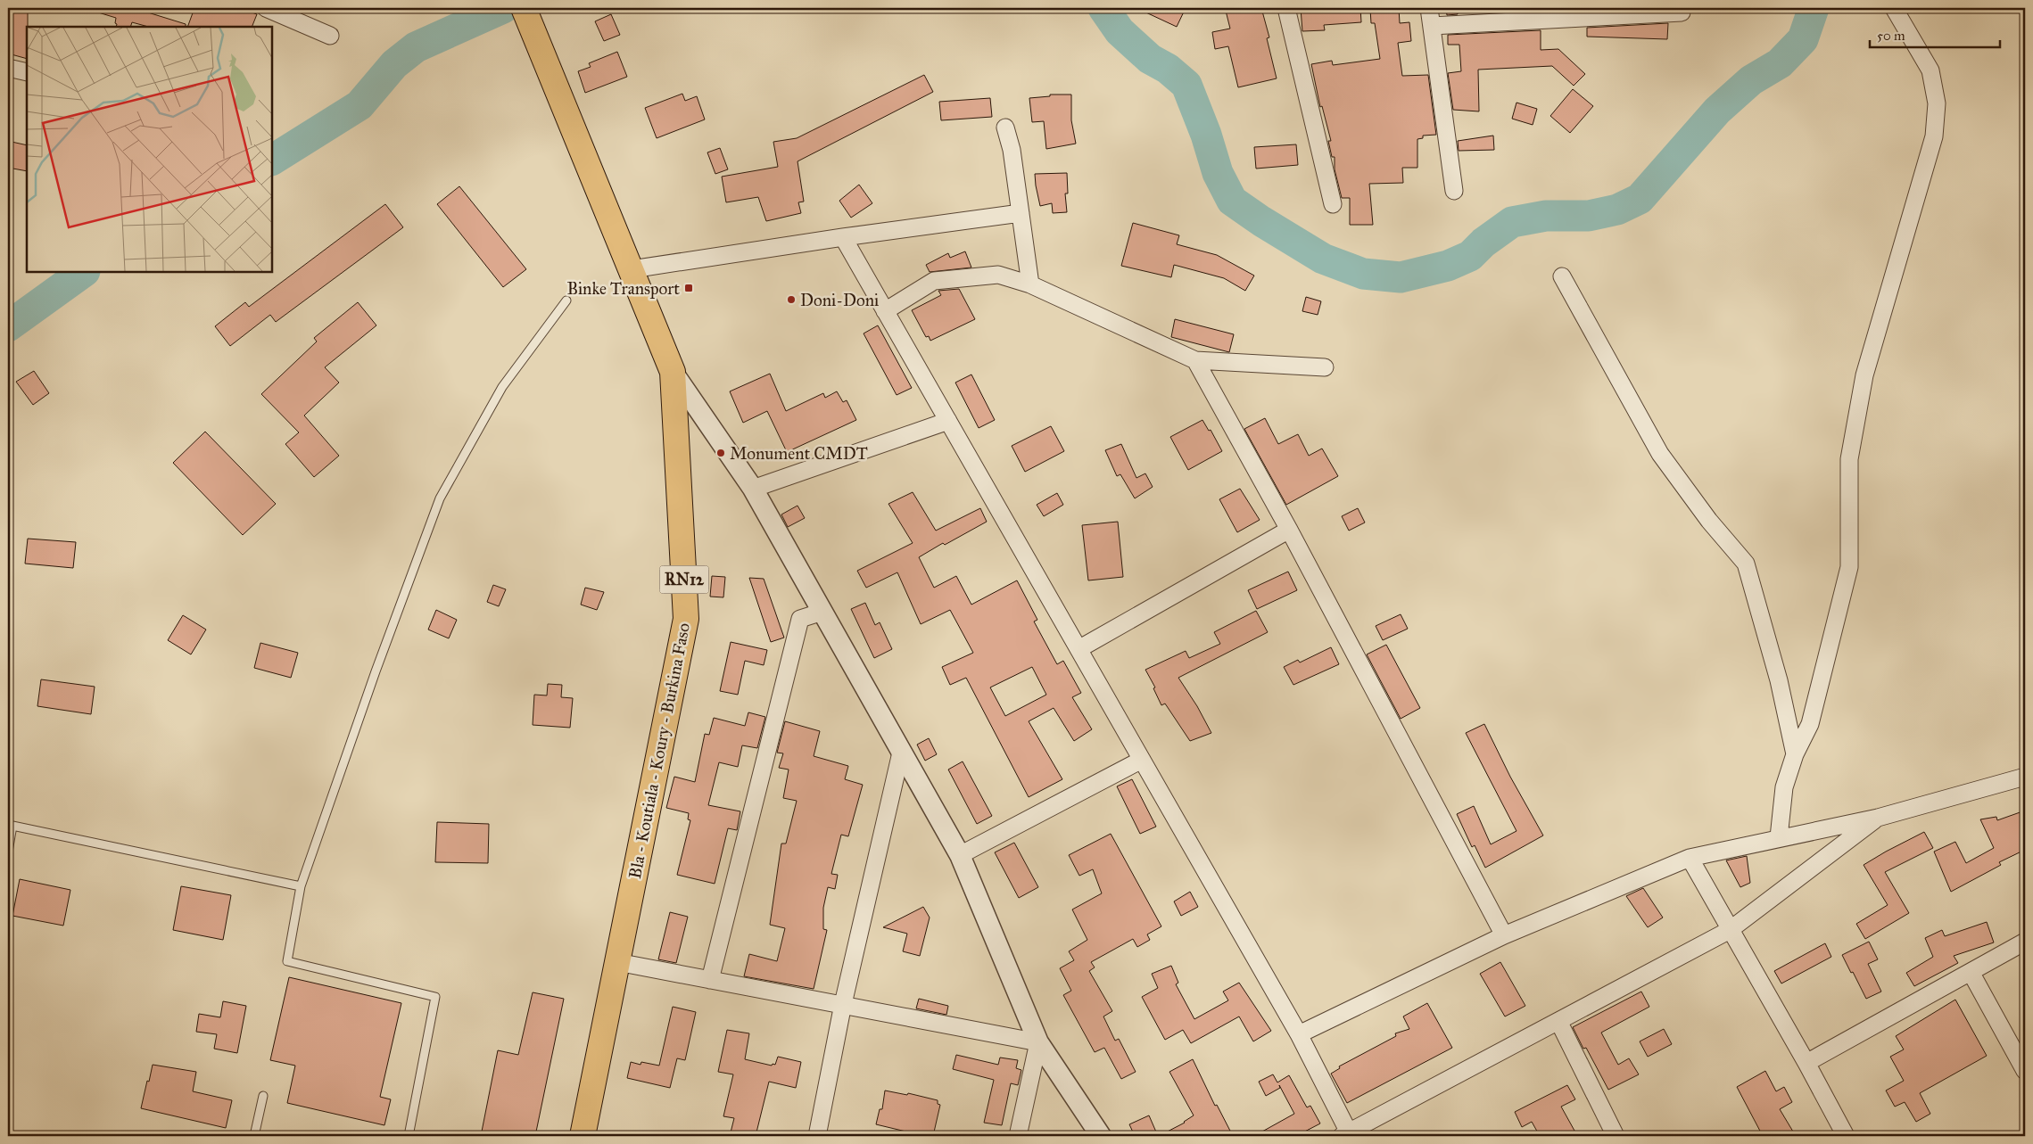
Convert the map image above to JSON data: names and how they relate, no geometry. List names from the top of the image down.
{
  "streets": {
    "main road": ["RN12", "Bla - Koutiala - Koury - Burkina Faso"]
  },
  "places": {
    "transit": ["Binke Transport"],
    "other": ["Doni-Doni", "Monument CMDT"]
  },
  "scale_bar": "50 m"
}
